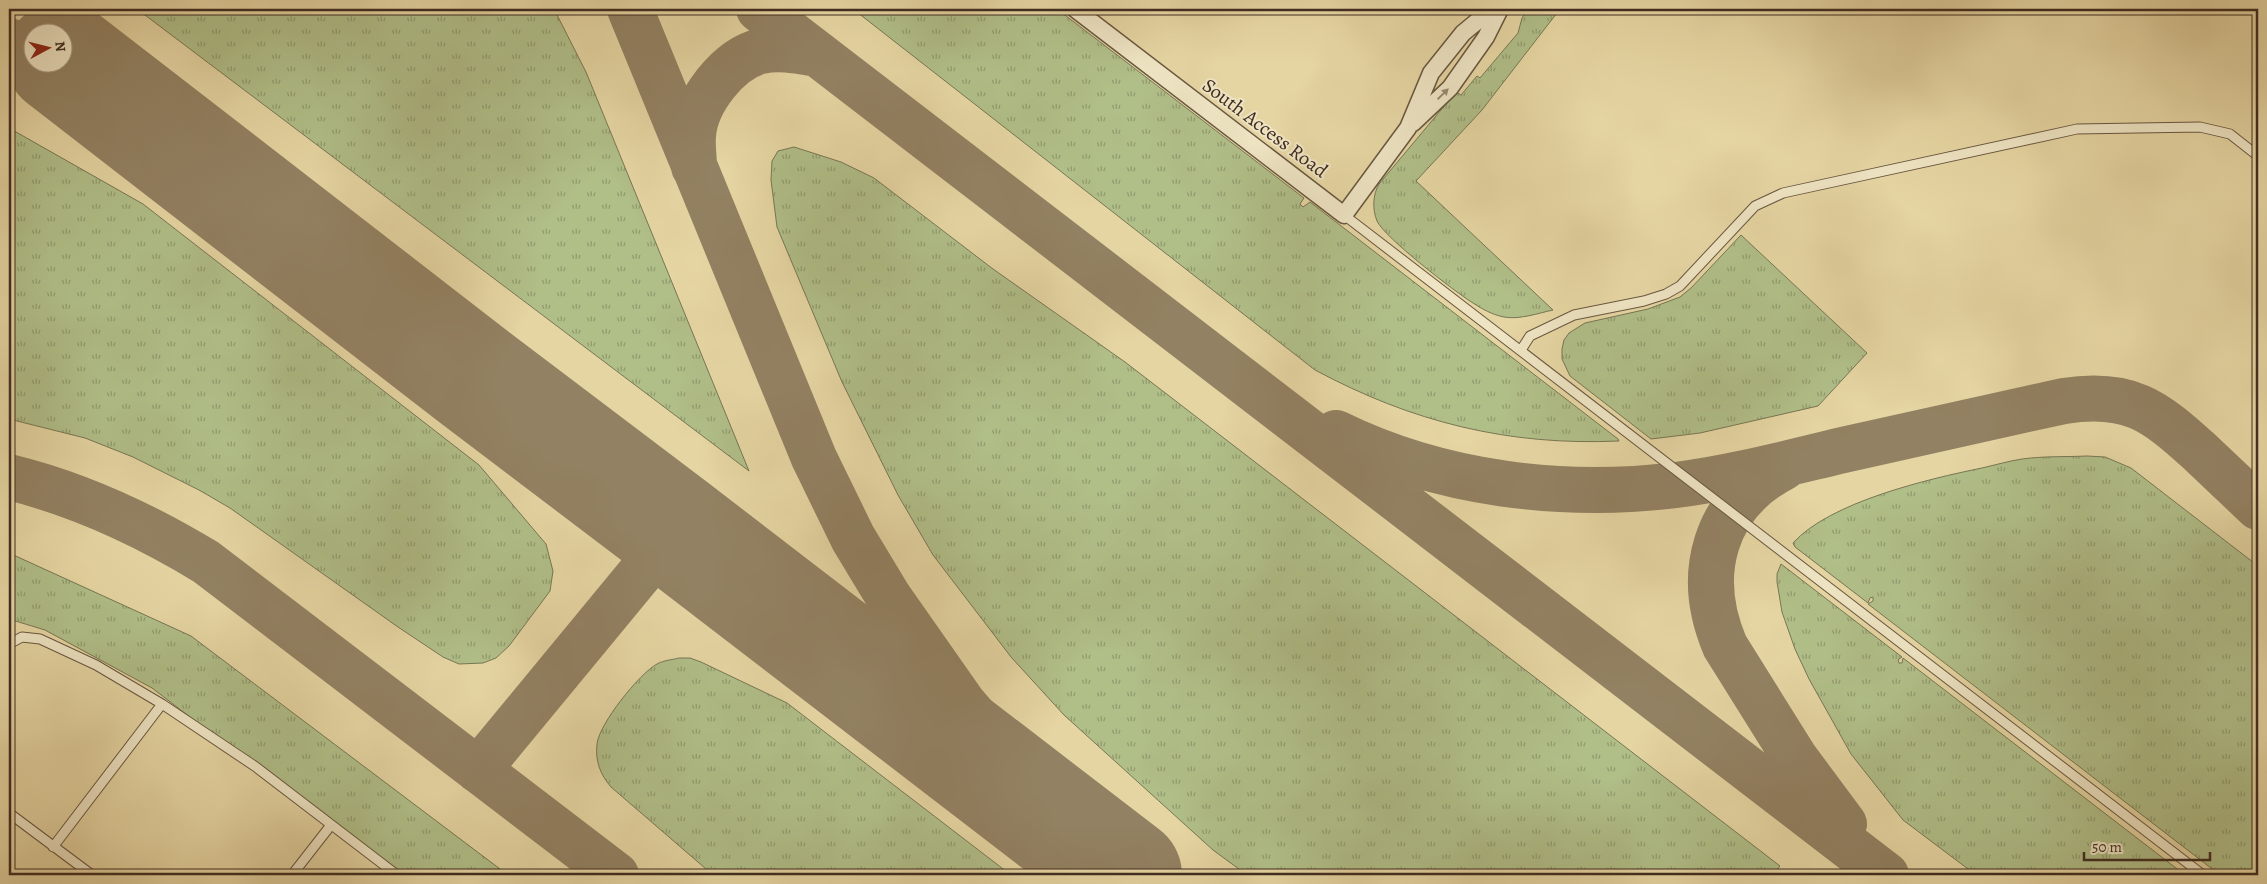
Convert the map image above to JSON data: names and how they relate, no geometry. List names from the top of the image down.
{
  "streets": {
    "street": ["South Access Road"]
  },
  "scale_bar": "50 m",
  "north": "right"
}
